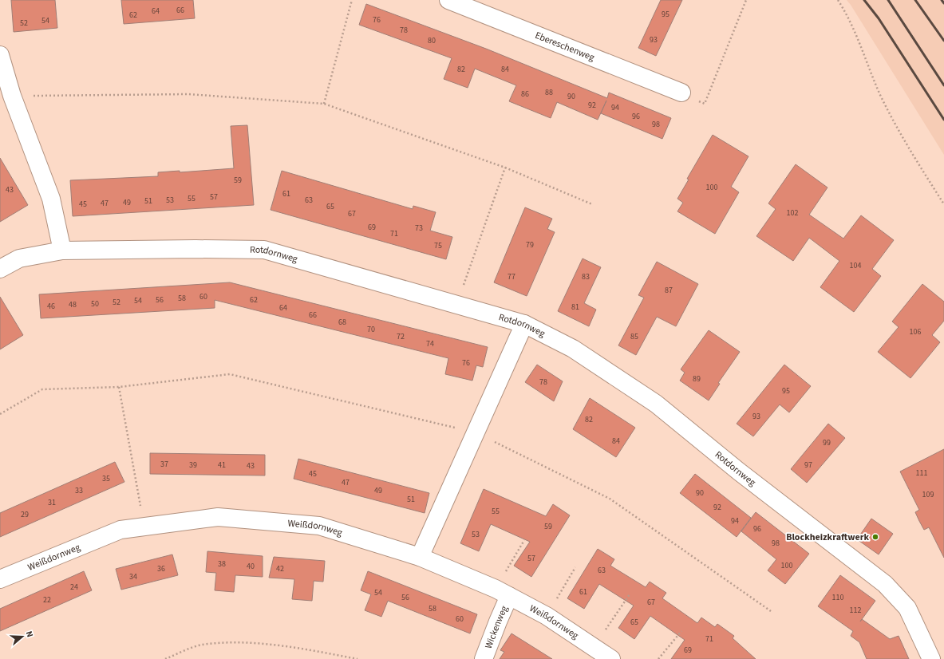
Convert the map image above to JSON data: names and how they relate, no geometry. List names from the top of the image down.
{
  "streets": {
    "street": [
      "Ebereschenweg",
      "Rotdornweg",
      "Weißdornweg",
      "Wickenweg"
    ]
  },
  "crossings": [
    ["Weißdornweg", "Wickenweg"]
  ],
  "places": ["Blockheizkraftwerk"],
  "house_numbers": [
    "66",
    "64",
    "95",
    "62",
    "76",
    "54",
    "52",
    "78",
    "93",
    "80",
    "82",
    "84",
    "88",
    "86",
    "90",
    "92",
    "94",
    "96",
    "98",
    "59",
    "100",
    "43",
    "61",
    "57",
    "55",
    "53",
    "63",
    "51",
    "49",
    "47",
    "45",
    "65",
    "102",
    "67",
    "69",
    "73",
    "71",
    "79",
    "75",
    "104",
    "77",
    "83",
    "87",
    "60",
    "58",
    "56",
    "62",
    "54",
    "52",
    "50",
    "48",
    "46",
    "81",
    "64",
    "66",
    "68",
    "70",
    "106",
    "72",
    "85",
    "74",
    "76",
    "89",
    "78",
    "95",
    "93",
    "82",
    "84",
    "99",
    "37",
    "39",
    "41",
    "97",
    "43",
    "111",
    "45",
    "35",
    "47",
    "33",
    "49",
    "90",
    "109",
    "51",
    "31",
    "92",
    "55",
    "29",
    "94",
    "59",
    "96",
    "53",
    "98",
    "57",
    "38",
    "100",
    "40",
    "36",
    "42",
    "63",
    "34",
    "24",
    "61",
    "54",
    "56",
    "110",
    "22",
    "67",
    "58",
    "112",
    "60",
    "65",
    "71",
    "69"
  ],
  "north": "right"
}
